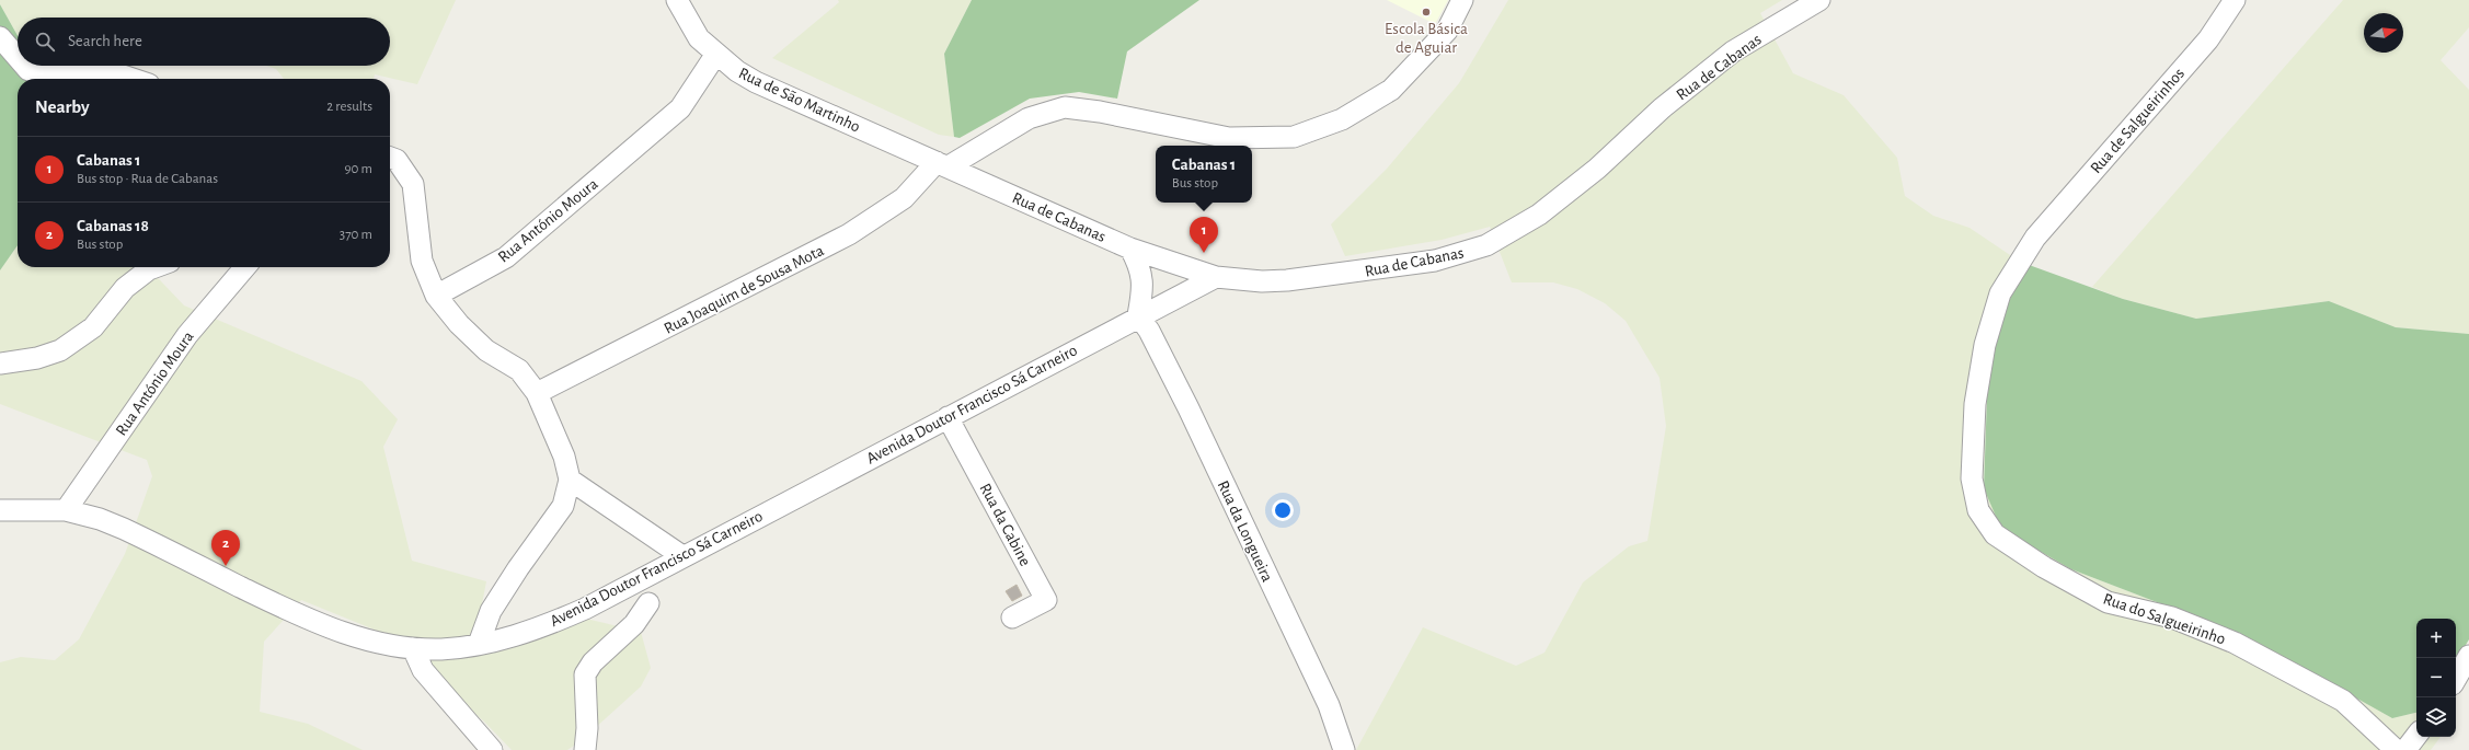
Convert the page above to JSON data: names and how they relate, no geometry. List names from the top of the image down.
{
  "streets": {
    "street": [
      "Rua de Cabanas",
      "Rua de São Martinho",
      "Rua de Salgueirinhos",
      "Rua António Moura",
      "Rua Joaquim de Sousa Mota",
      "Avenida Doutor Francisco Sá Carneiro",
      "Rua da Cabine",
      "Rua da Longueira",
      "Rua do Salgueirinho"
    ]
  },
  "crossings": [
    ["Rua de Cabanas", "Rua de São Martinho"],
    ["Rua de Cabanas", "Rua Joaquim de Sousa Mota"],
    ["Rua de Cabanas", "Avenida Doutor Francisco Sá Carneiro"],
    ["Rua de São Martinho", "Rua António Moura"],
    ["Rua de São Martinho", "Rua Joaquim de Sousa Mota"],
    ["Rua de Salgueirinhos", "Rua do Salgueirinho"],
    ["Rua António Moura", "Avenida Doutor Francisco Sá Carneiro"],
    ["Avenida Doutor Francisco Sá Carneiro", "Rua da Cabine"],
    ["Avenida Doutor Francisco Sá Carneiro", "Rua da Longueira"]
  ],
  "places": ["Escola Básica de Aguiar"],
  "north": "right",
  "page": {
    "search": "Search here",
    "heading": ["Nearby", "2 results"],
    "list": [
      {
        "mark": "1",
        "name": "Cabanas 1",
        "note": "Bus stop · Rua de Cabanas",
        "value": "90 m"
      },
      {
        "mark": "2",
        "name": "Cabanas 18",
        "note": "Bus stop",
        "value": "370 m"
      }
    ],
    "popup": ["Cabanas 1", "Bus stop"],
    "pins": ["1", "2"],
    "map_buttons": ["+", "−"]
  }
}
